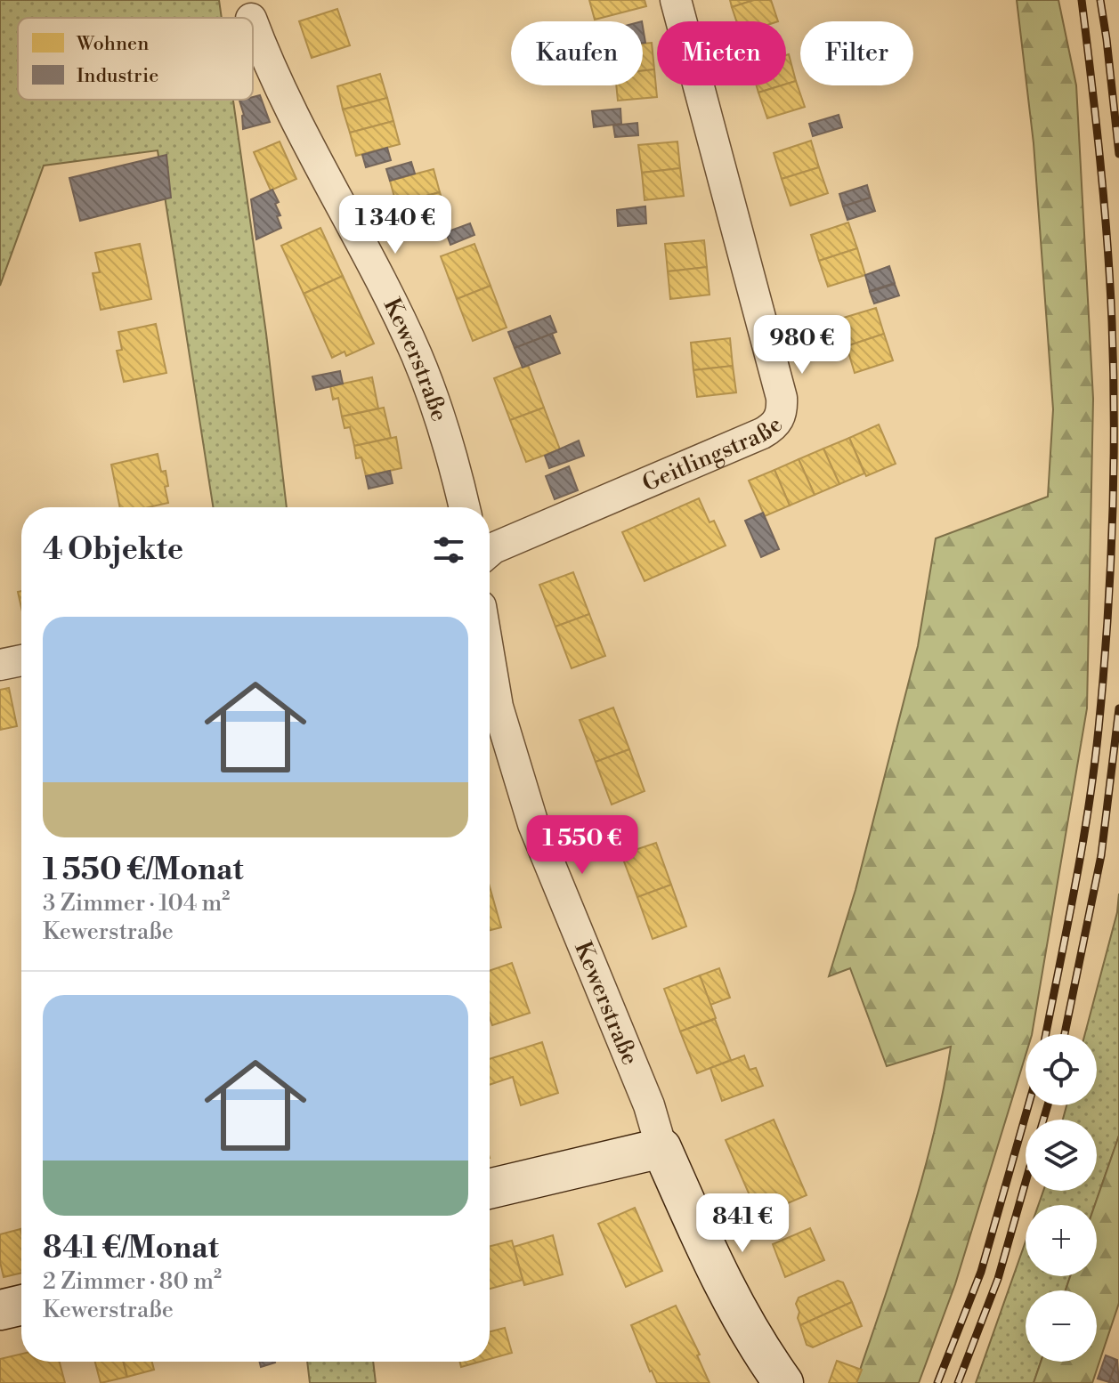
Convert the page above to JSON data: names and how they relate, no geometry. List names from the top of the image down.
{
  "streets": {
    "street": ["Kewerstraße", "Geitlingstraße"]
  },
  "legend": ["Wohnen", "Industrie"],
  "page": {
    "chip": ["Kaufen", "Mieten", "Filter"],
    "price": [
      "1 340 €",
      "980 €",
      "1 550 €",
      "841 €"
    ],
    "heading": "4 Objekte",
    "list": [
      {
        "name": "1 550 €/Monat",
        "note": "3 Zimmer · 104 m² · Kewerstraße"
      },
      {
        "name": "841 €/Monat",
        "note": "2 Zimmer · 80 m² · Kewerstraße"
      }
    ],
    "map_buttons": ["+", "−"]
  }
}
